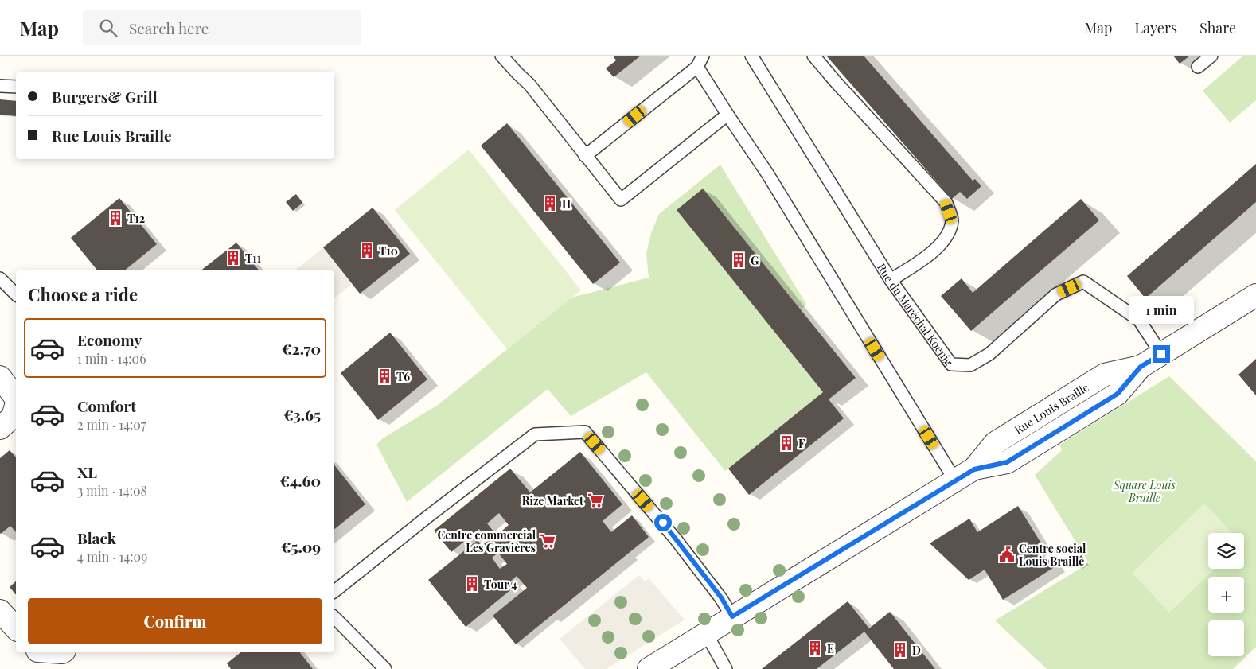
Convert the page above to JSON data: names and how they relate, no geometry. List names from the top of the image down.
{
  "streets": {
    "street": ["Rue Louis Braille"],
    "lane": ["Rue du Maréchal Koenig"]
  },
  "crossings": [
    ["Rue du Maréchal Koenig", "Rue Louis Braille"]
  ],
  "parks": ["Square Louis Braille"],
  "places": {
    "building": [
      "H",
      "T12",
      "T10",
      "T11",
      "G",
      "T6",
      "F",
      "Tour 4",
      "E",
      "D"
    ],
    "supermarket": ["Rize Market", "Centre commercial Les Gravières"],
    "public building": ["Centre social Louis Braille"]
  },
  "page": {
    "header": "Map",
    "search": "Search here",
    "nav": ["Map", "Layers", "Share"],
    "banner": ["Burgers& Grill", "Rue Louis Braille"],
    "heading": "Choose a ride",
    "bubble": "1 min",
    "list": [
      {
        "name": "Economy",
        "note": "1 min · 14:06",
        "value": "€2.70"
      },
      {
        "name": "Comfort",
        "note": "2 min · 14:07",
        "value": "€3.65"
      },
      {
        "name": "XL",
        "note": "3 min · 14:08",
        "value": "€4.60"
      },
      {
        "name": "Black",
        "note": "4 min · 14:09",
        "value": "€5.09"
      }
    ],
    "map_buttons": ["+", "−"],
    "buttons": "Confirm"
  }
}
